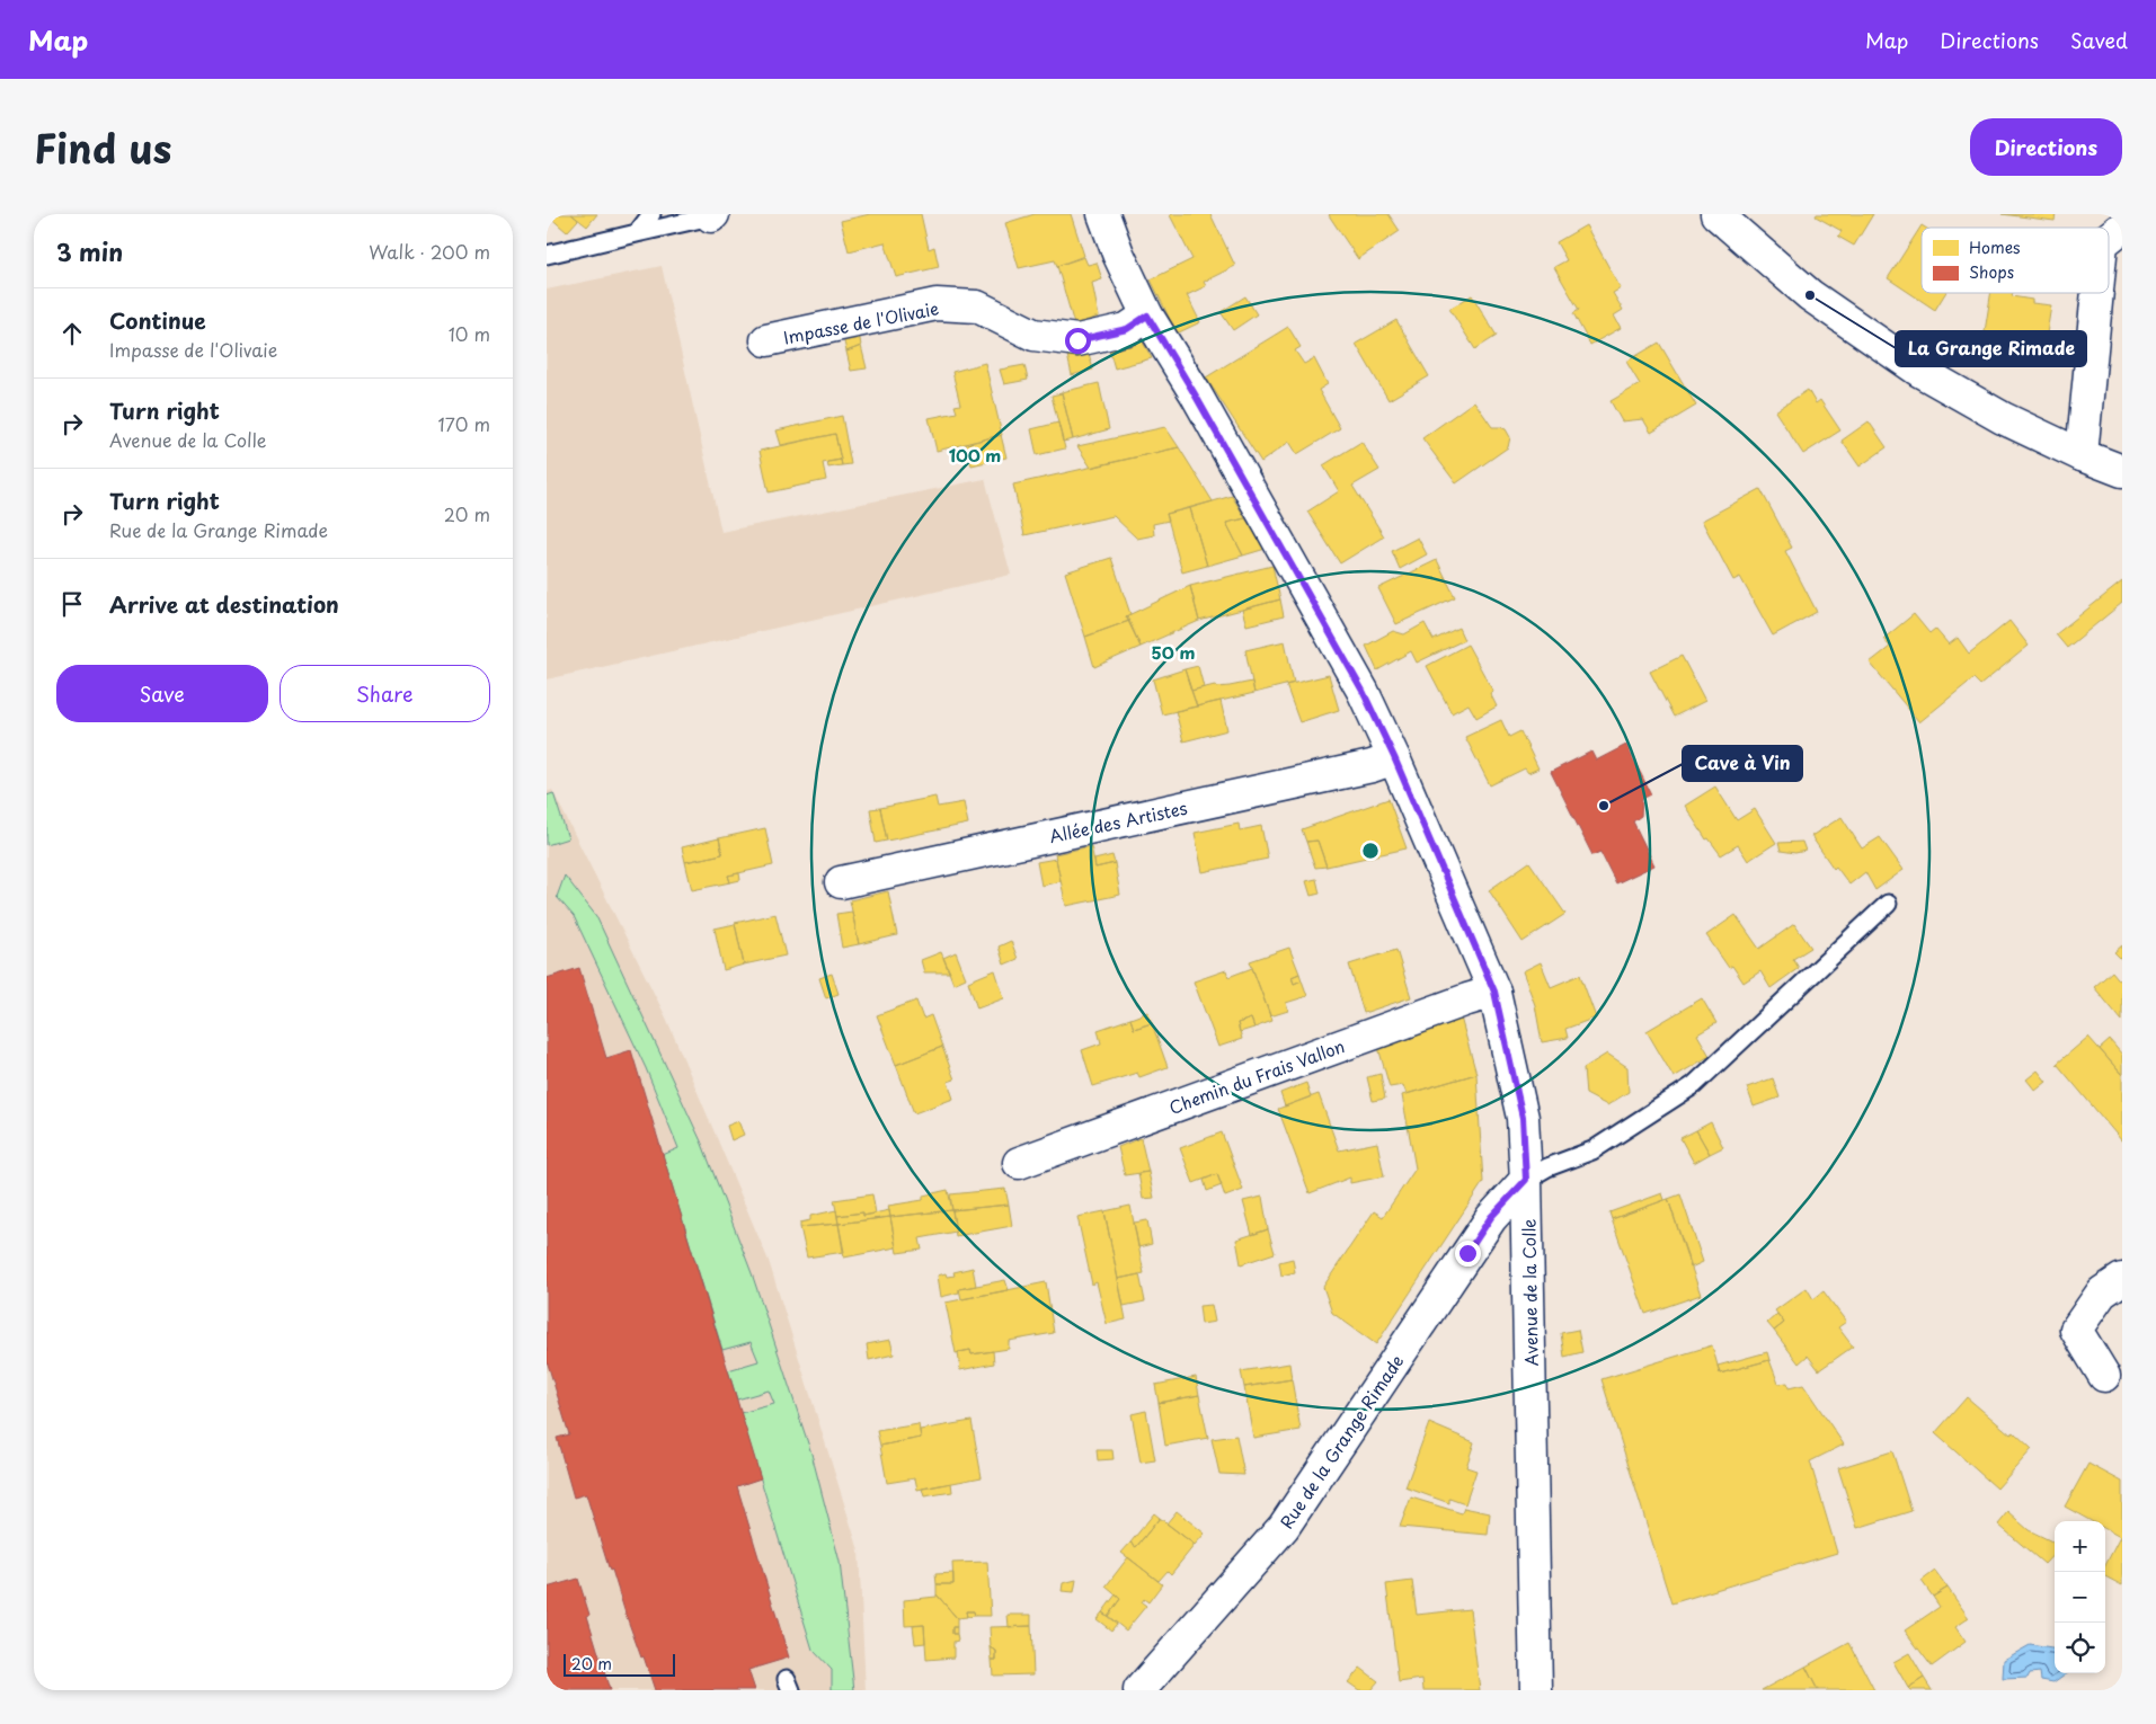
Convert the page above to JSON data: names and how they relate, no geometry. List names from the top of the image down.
{
  "streets": {
    "street": [
      "Impasse de l'Olivaie",
      "Allée des Artistes",
      "Chemin du Frais Vallon",
      "Avenue de la Colle",
      "Rue de la Grange Rimade"
    ]
  },
  "crossings": [
    ["Impasse de l'Olivaie", "Avenue de la Colle"],
    ["Allée des Artistes", "Avenue de la Colle"],
    ["Chemin du Frais Vallon", "Avenue de la Colle"],
    ["Avenue de la Colle", "Rue de la Grange Rimade"]
  ],
  "places": ["La Grange Rimade", "Cave à Vin"],
  "legend": ["Homes", "Shops"],
  "scale_bar": "20 m",
  "page": {
    "header": "Map",
    "nav": ["Map", "Directions", "Saved"],
    "title": "Find us",
    "buttons": [
      "Directions",
      ["Save", "Share"]
    ],
    "heading": ["3 min", "Walk · 200 m"],
    "list": [
      ["Continue", "Impasse de l'Olivaie", "10 m"],
      ["Turn right", "Avenue de la Colle", "170 m"],
      ["Turn right", "Rue de la Grange Rimade", "20 m"],
      "Arrive at destination"
    ],
    "map_buttons": ["+", "−"],
    "scale": "20 m"
  },
  "rings": ["100 m", "50 m"]
}
